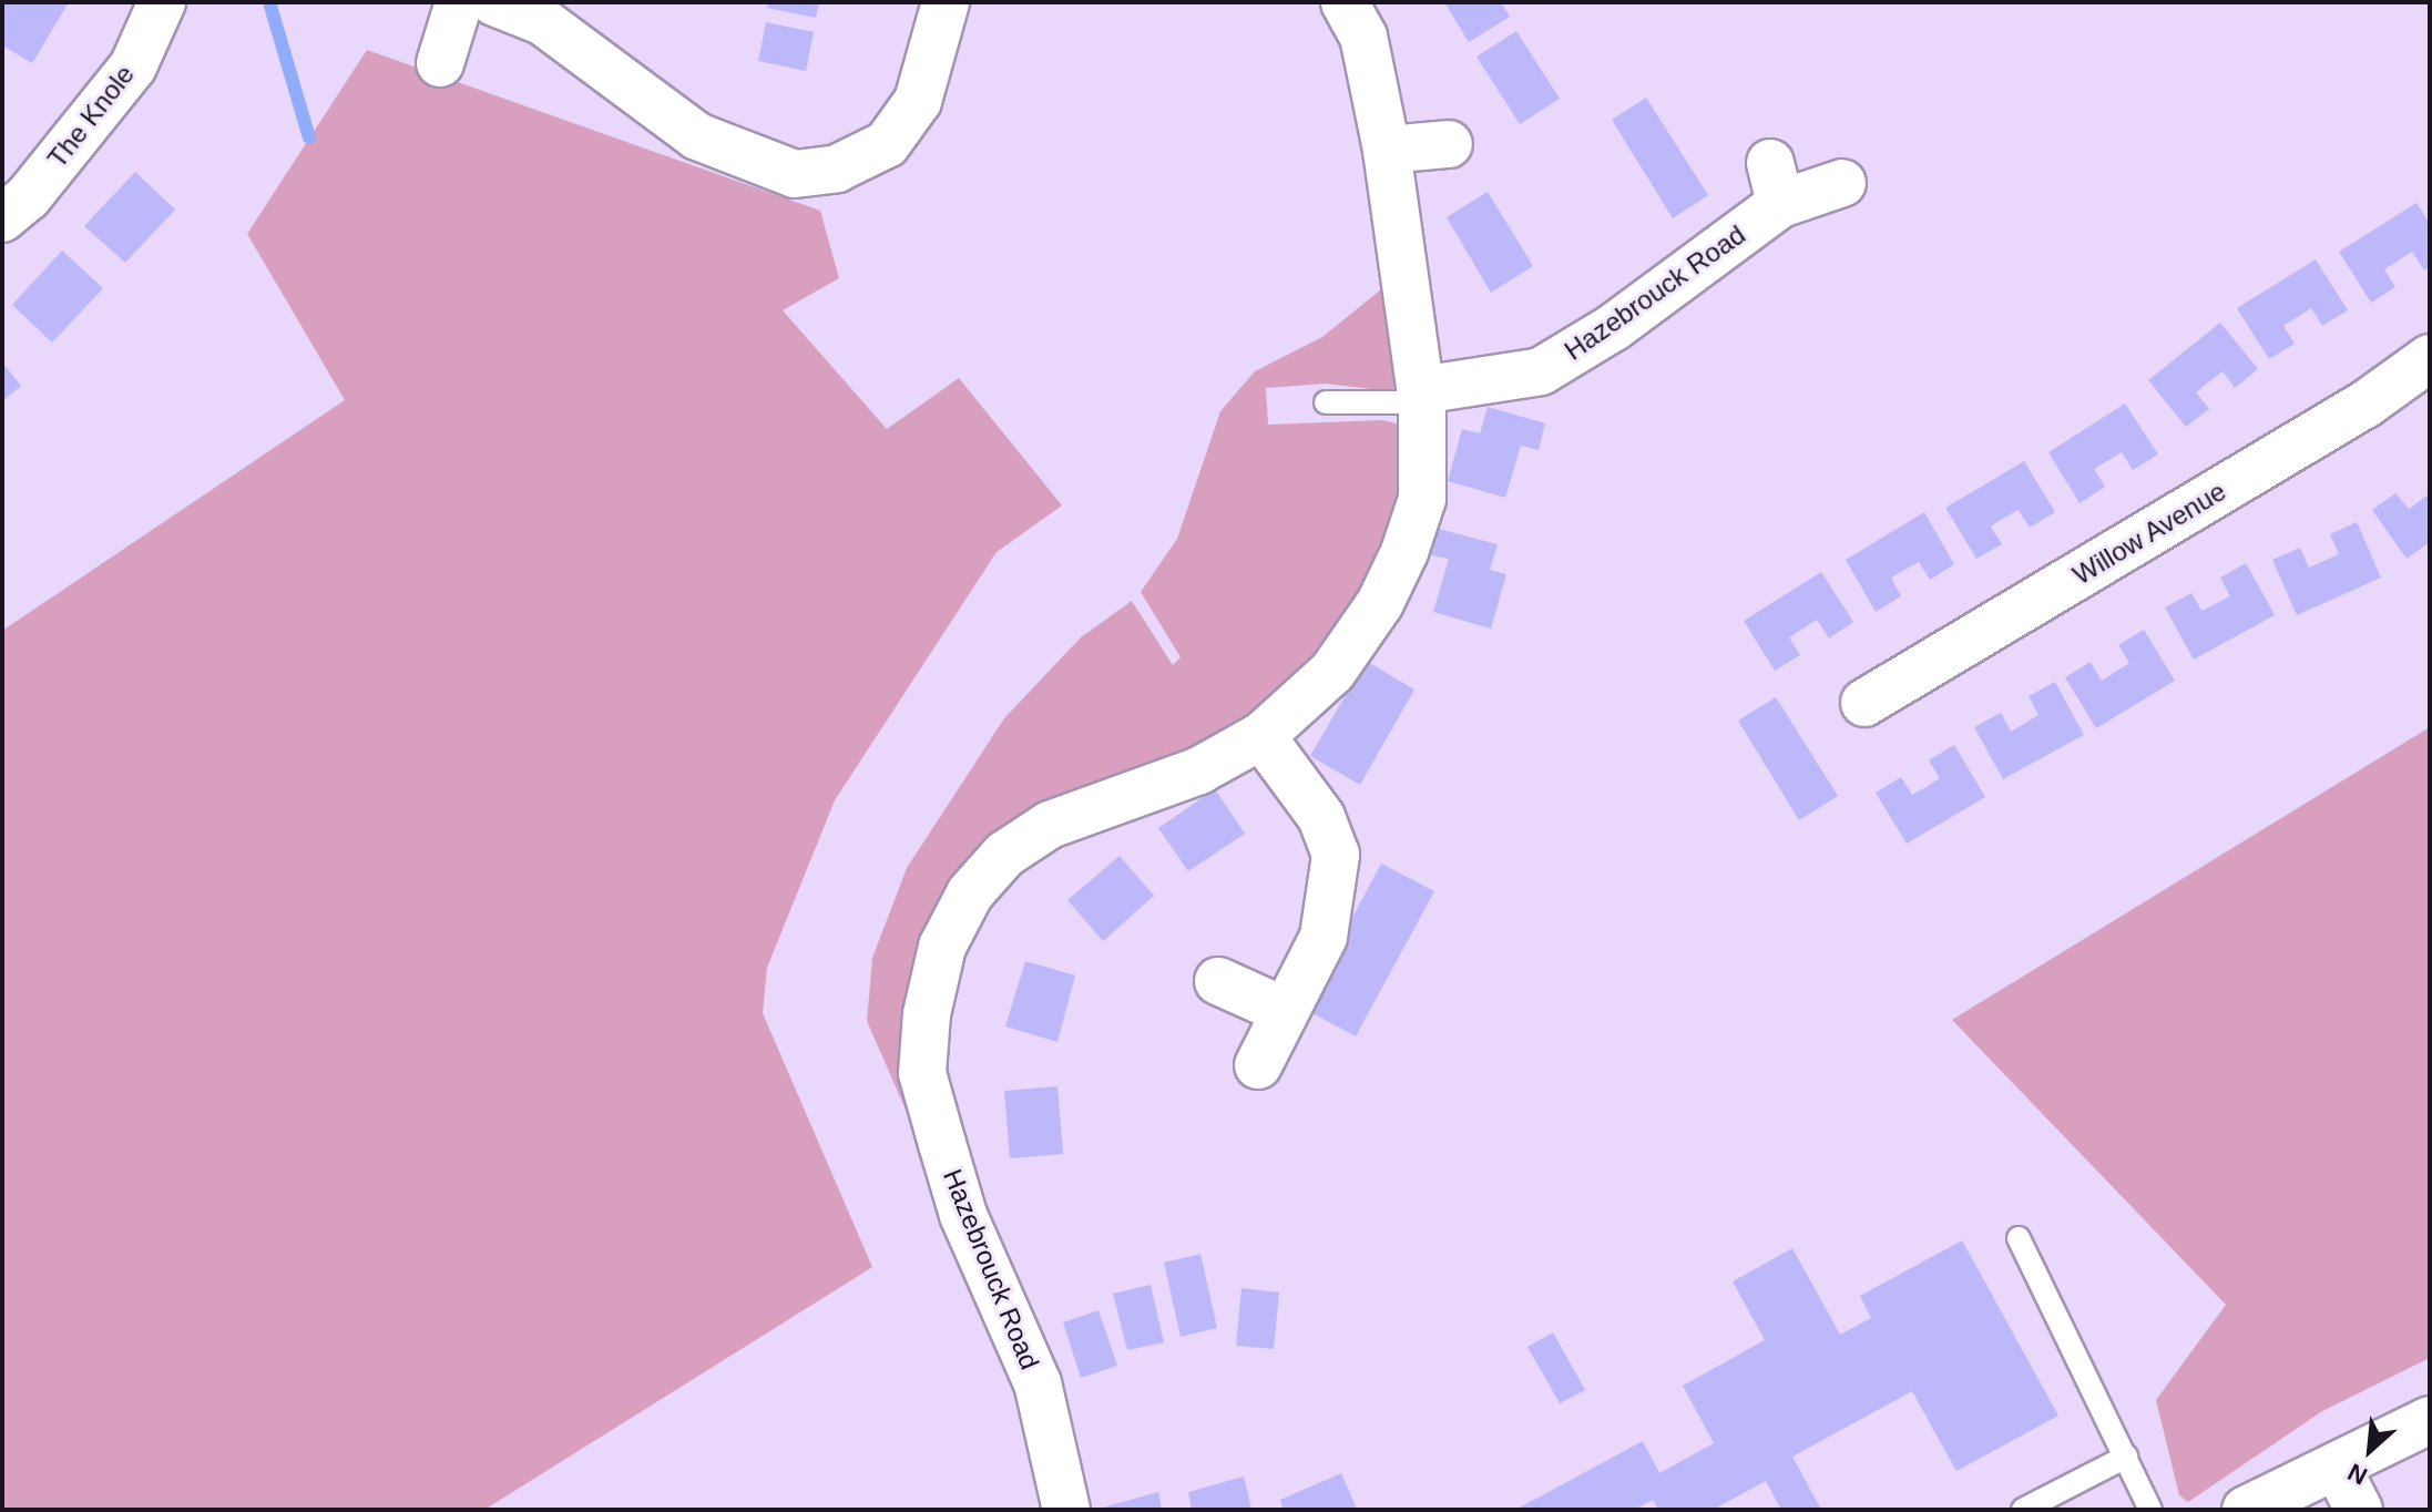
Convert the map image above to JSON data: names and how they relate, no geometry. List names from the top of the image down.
{
  "streets": {
    "street": ["The Knole", "Hazebrouck Road", "Willow Avenue"]
  },
  "north": "bottom left"
}
